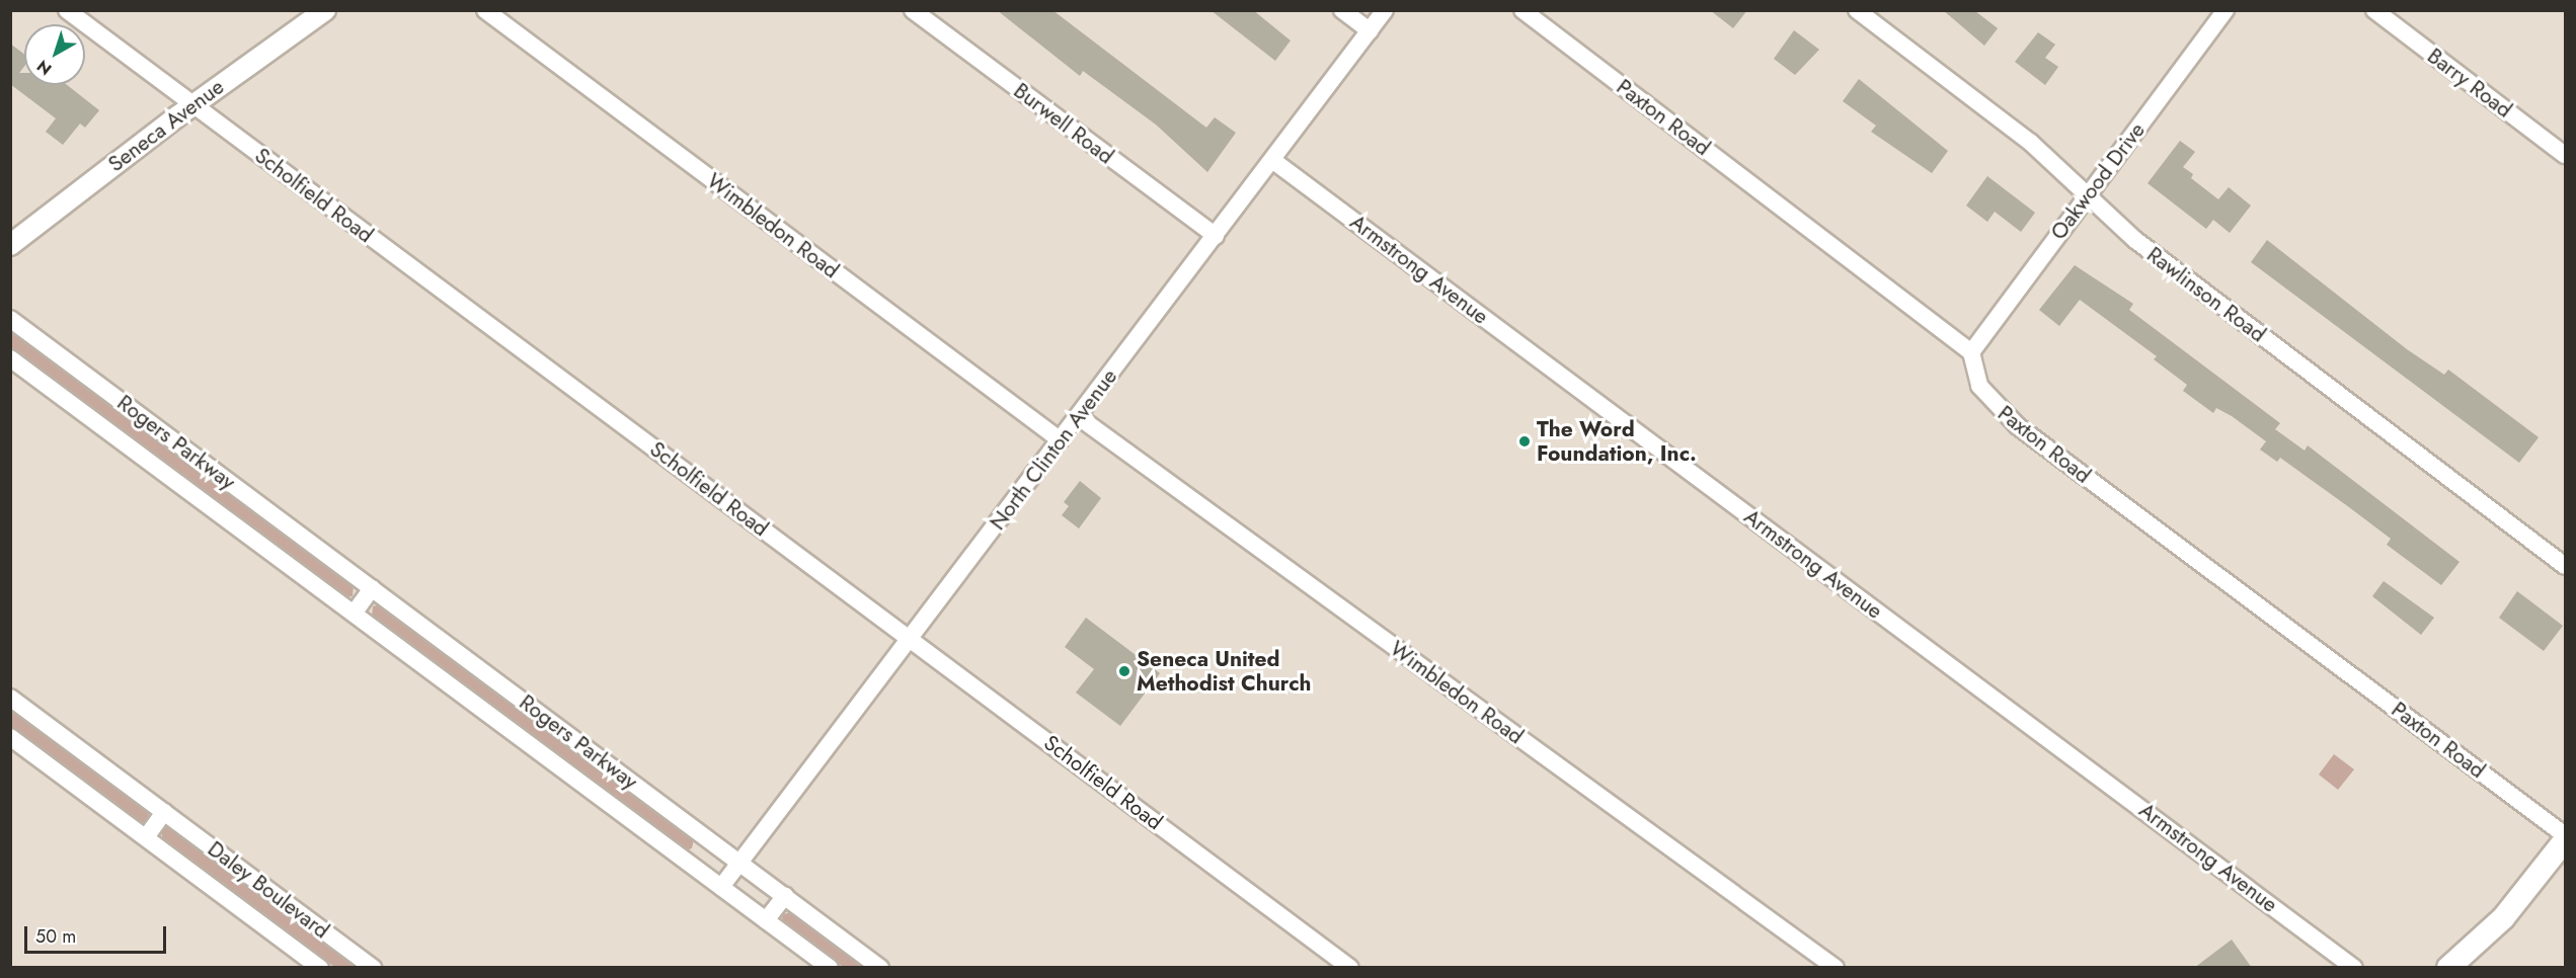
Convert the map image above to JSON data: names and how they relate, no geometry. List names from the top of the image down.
{
  "streets": {
    "street": [
      "Barry Road",
      "Paxton Road",
      "Burwell Road",
      "Seneca Avenue",
      "Oakwood Drive",
      "Scholfield Road",
      "Wimbledon Road",
      "Armstrong Avenue",
      "Rawlinson Road",
      "Rogers Parkway",
      "North Clinton Avenue",
      "Daley Boulevard"
    ]
  },
  "crossings": [
    ["Paxton Road", "Oakwood Drive"],
    ["Burwell Road", "North Clinton Avenue"],
    ["Seneca Avenue", "Scholfield Road"],
    ["Oakwood Drive", "Rawlinson Road"],
    ["Scholfield Road", "North Clinton Avenue"],
    ["Wimbledon Road", "North Clinton Avenue"],
    ["Armstrong Avenue", "North Clinton Avenue"],
    ["Rogers Parkway", "North Clinton Avenue"]
  ],
  "places": ["The Word Foundation, Inc.", "Seneca United Methodist Church"],
  "scale_bar": "50 m",
  "north": "bottom left"
}
